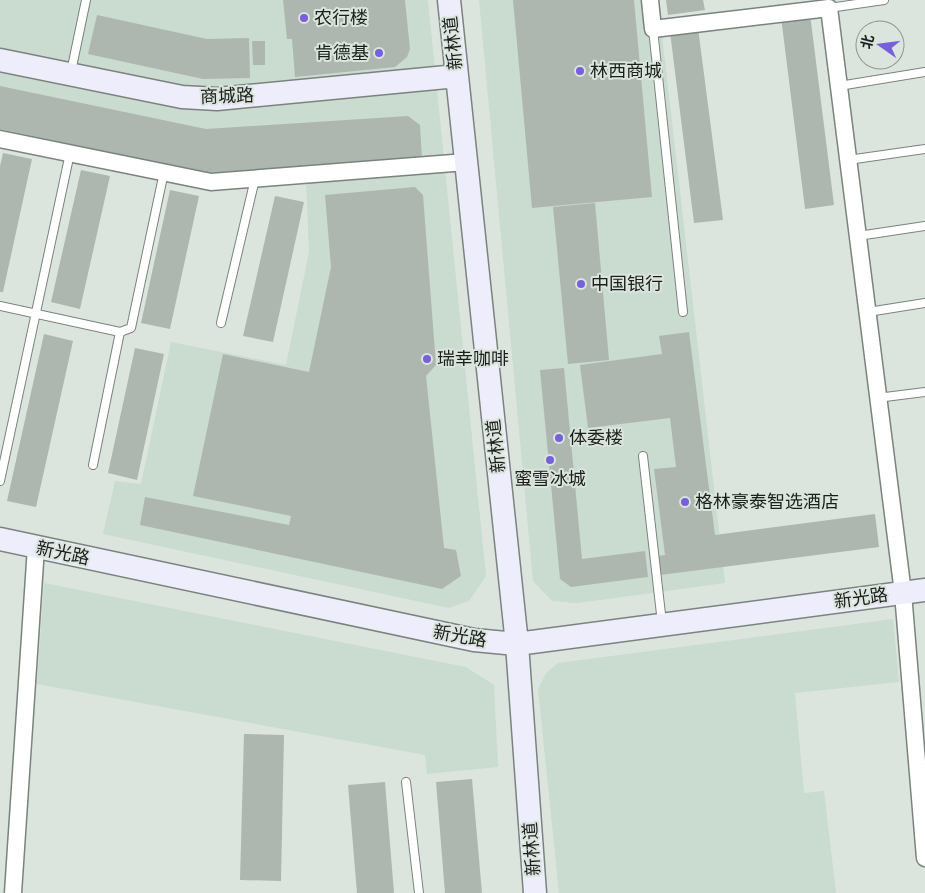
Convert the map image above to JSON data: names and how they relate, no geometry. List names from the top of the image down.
{
  "streets": {
    "street": ["新林道", "商城路", "新光路"]
  },
  "crossings": [
    ["新林道", "商城路"],
    ["新林道", "新光路"]
  ],
  "places": [
    "农行楼",
    "肯德基",
    "林西商城",
    "中国银行",
    "瑞幸咖啡",
    "体委楼",
    "蜜雪冰城",
    "格林豪泰智选酒店"
  ],
  "north": "left"
}
